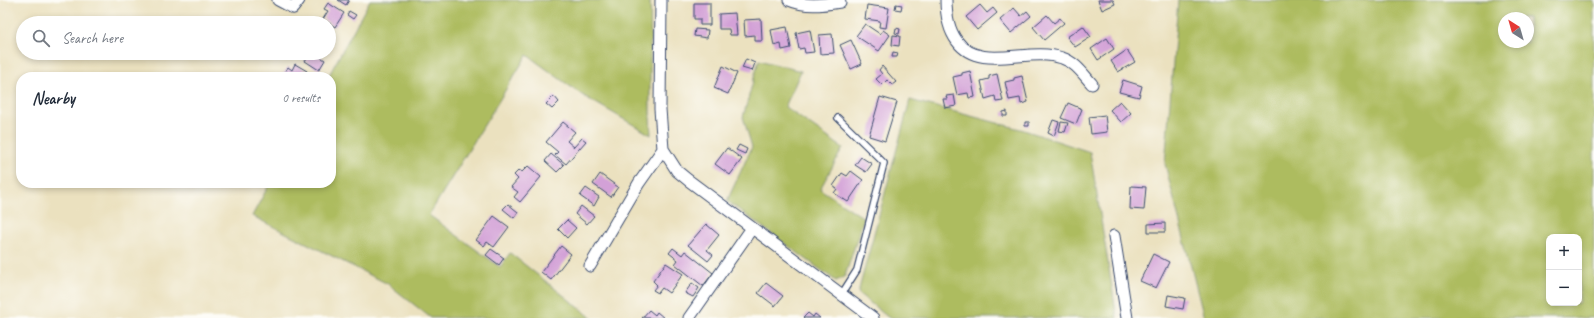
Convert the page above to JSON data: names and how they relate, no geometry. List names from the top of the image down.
{
  "north": "top left",
  "page": {
    "search": "Search here",
    "heading": ["Nearby", "0 results"],
    "map_buttons": ["+", "−"]
  }
}
